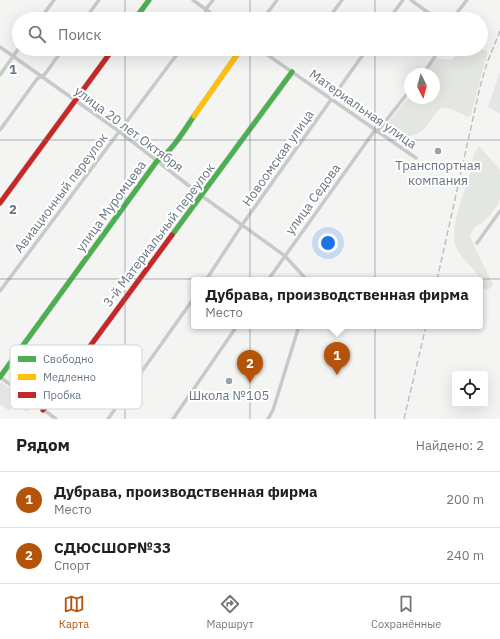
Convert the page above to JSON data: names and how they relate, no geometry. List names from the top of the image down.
{
  "streets": {
    "street": [
      "Материальная улица",
      "улица 20 лет Октября",
      "Новоомская улица",
      "Авиационный переулок",
      "улица Седова",
      "улица Муромцева",
      "3-й Материальный переулок"
    ]
  },
  "crossings": [
    ["Материальная улица", "Новоомская улица"],
    ["Материальная улица", "улица Седова"],
    ["Материальная улица", "3-й Материальный переулок"],
    ["улица 20 лет Октября", "Новоомская улица"],
    ["улица 20 лет Октября", "Авиационный переулок"],
    ["улица 20 лет Октября", "улица Седова"],
    ["улица 20 лет Октября", "улица Муромцева"],
    ["улица 20 лет Октября", "3-й Материальный переулок"]
  ],
  "places": ["Транспортная компания", "Школа №105"],
  "legend": ["Свободно", "Медленно", "Пробка"],
  "north": "bottom",
  "page": {
    "search": "Поиск",
    "popup": ["Дубрава, производственная фирма", "Место"],
    "pins": ["1", "2"],
    "heading": ["Рядом", "Найдено: 2"],
    "list": [
      {
        "mark": "1",
        "name": "Дубрава, производственная фирма",
        "note": "Место",
        "value": "200 m"
      },
      {
        "mark": "2",
        "name": "СДЮСШОР№33",
        "note": "Спорт",
        "value": "240 m"
      }
    ],
    "nav": ["Карта", "Маршрут", "Сохранённые"]
  },
  "grid": {
    "rows": ["1", "2"]
  }
}
